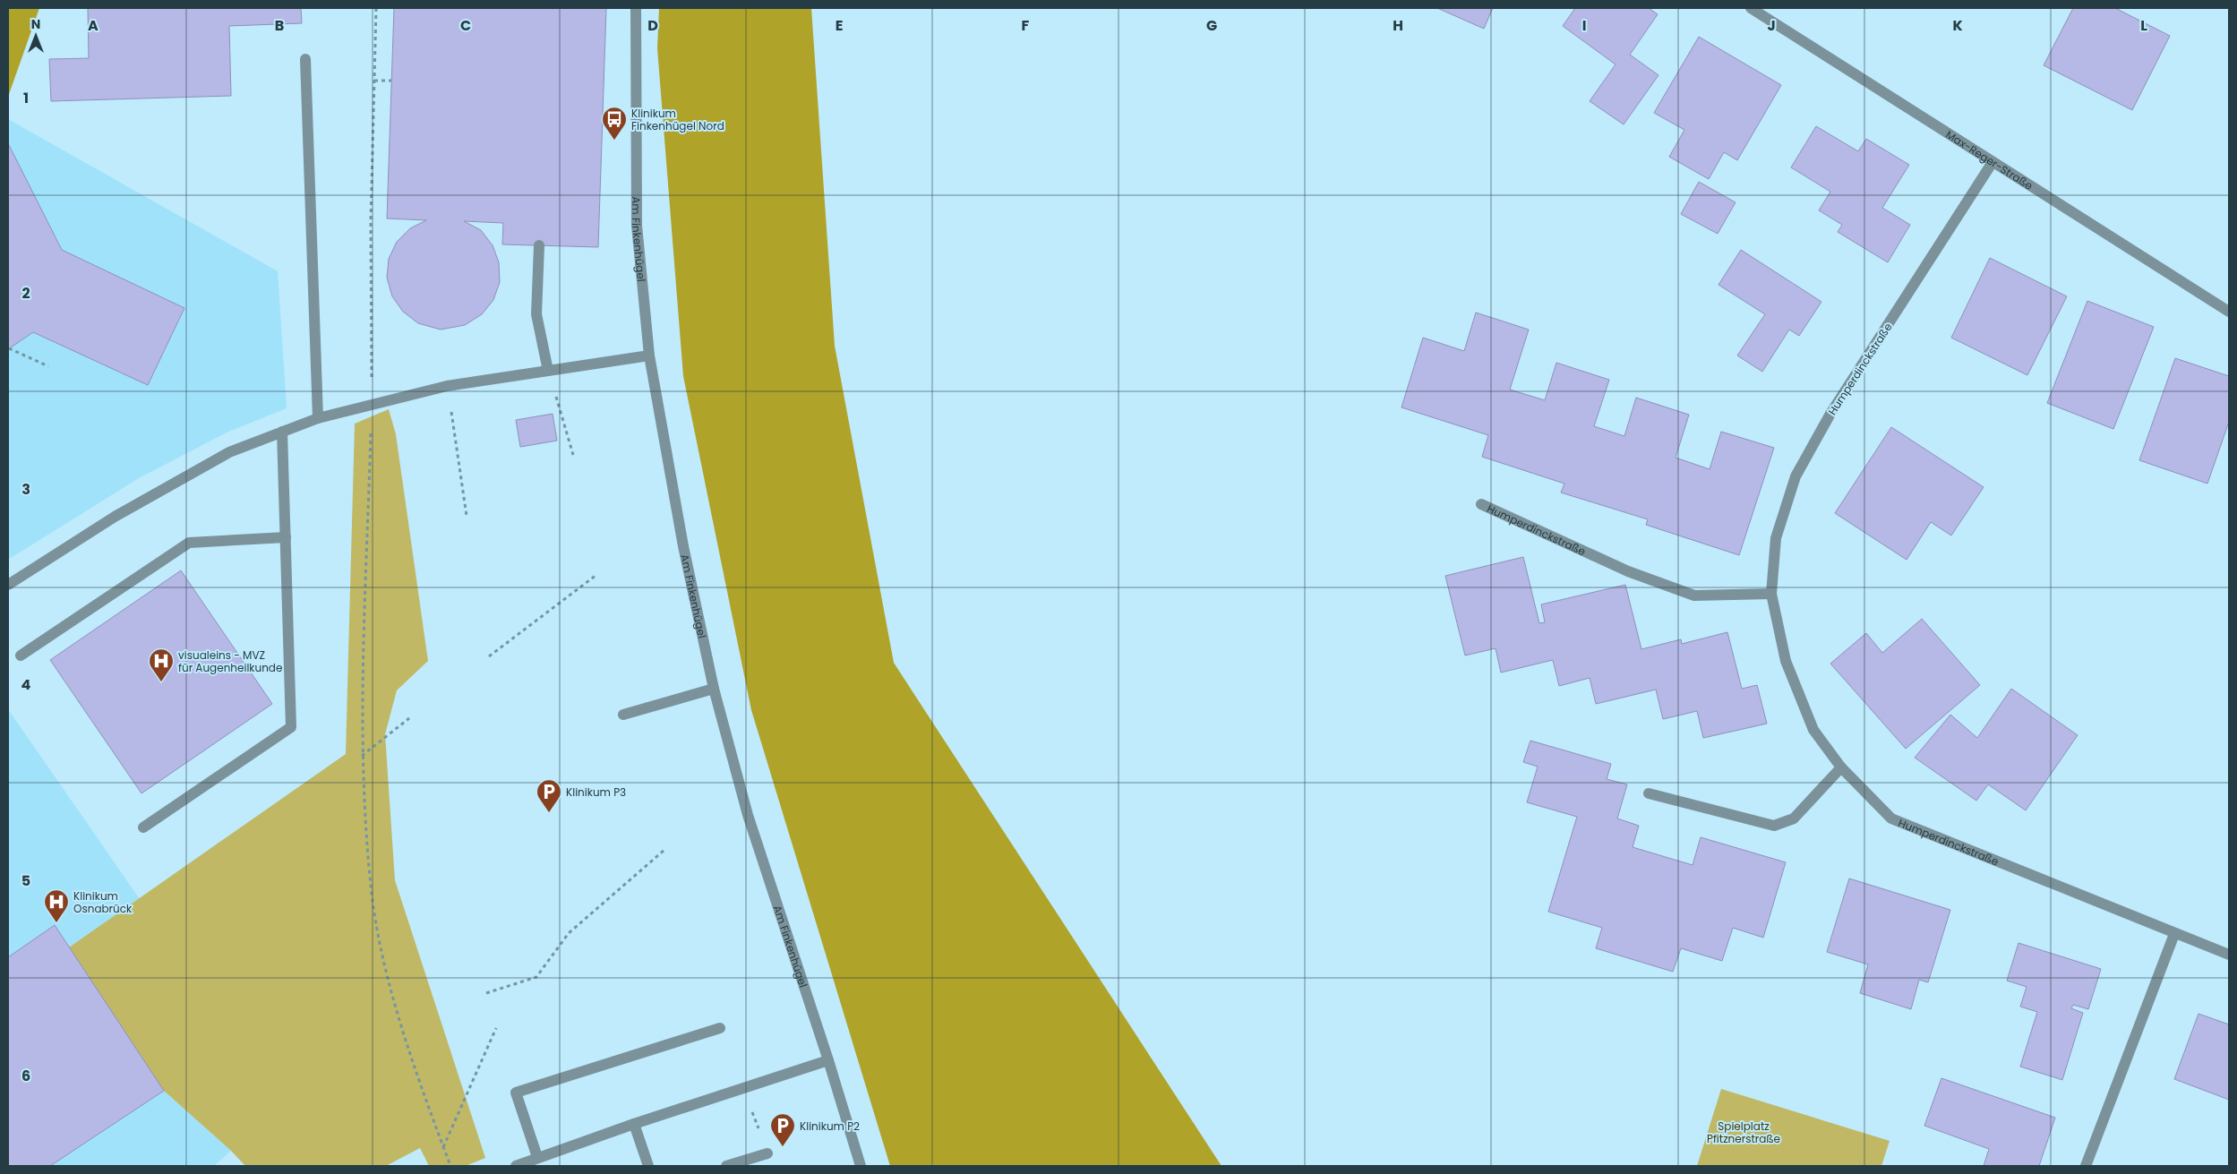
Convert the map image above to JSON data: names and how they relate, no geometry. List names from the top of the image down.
{
  "streets": {
    "street": ["Max-Reger-Straße", "Am Finkenhügel", "Humperdinckstraße"]
  },
  "crossings": [
    ["Max-Reger-Straße", "Humperdinckstraße"]
  ],
  "parks": ["Spielplatz Pfitznerstraße"],
  "places": {
    "bus stop": ["Klinikum Finkenhügel Nord"],
    "hospital": ["visualeins - MVZ für Augenheilkunde", "Klinikum Osnabrück"],
    "parking": ["Klinikum P3", "Klinikum P2"]
  },
  "north": "top",
  "grid": {
    "columns": [
      "A",
      "B",
      "C",
      "D",
      "E",
      "F",
      "G",
      "H",
      "I",
      "J",
      "K",
      "L"
    ],
    "rows": [
      "1",
      "2",
      "3",
      "4",
      "5",
      "6"
    ]
  }
}
